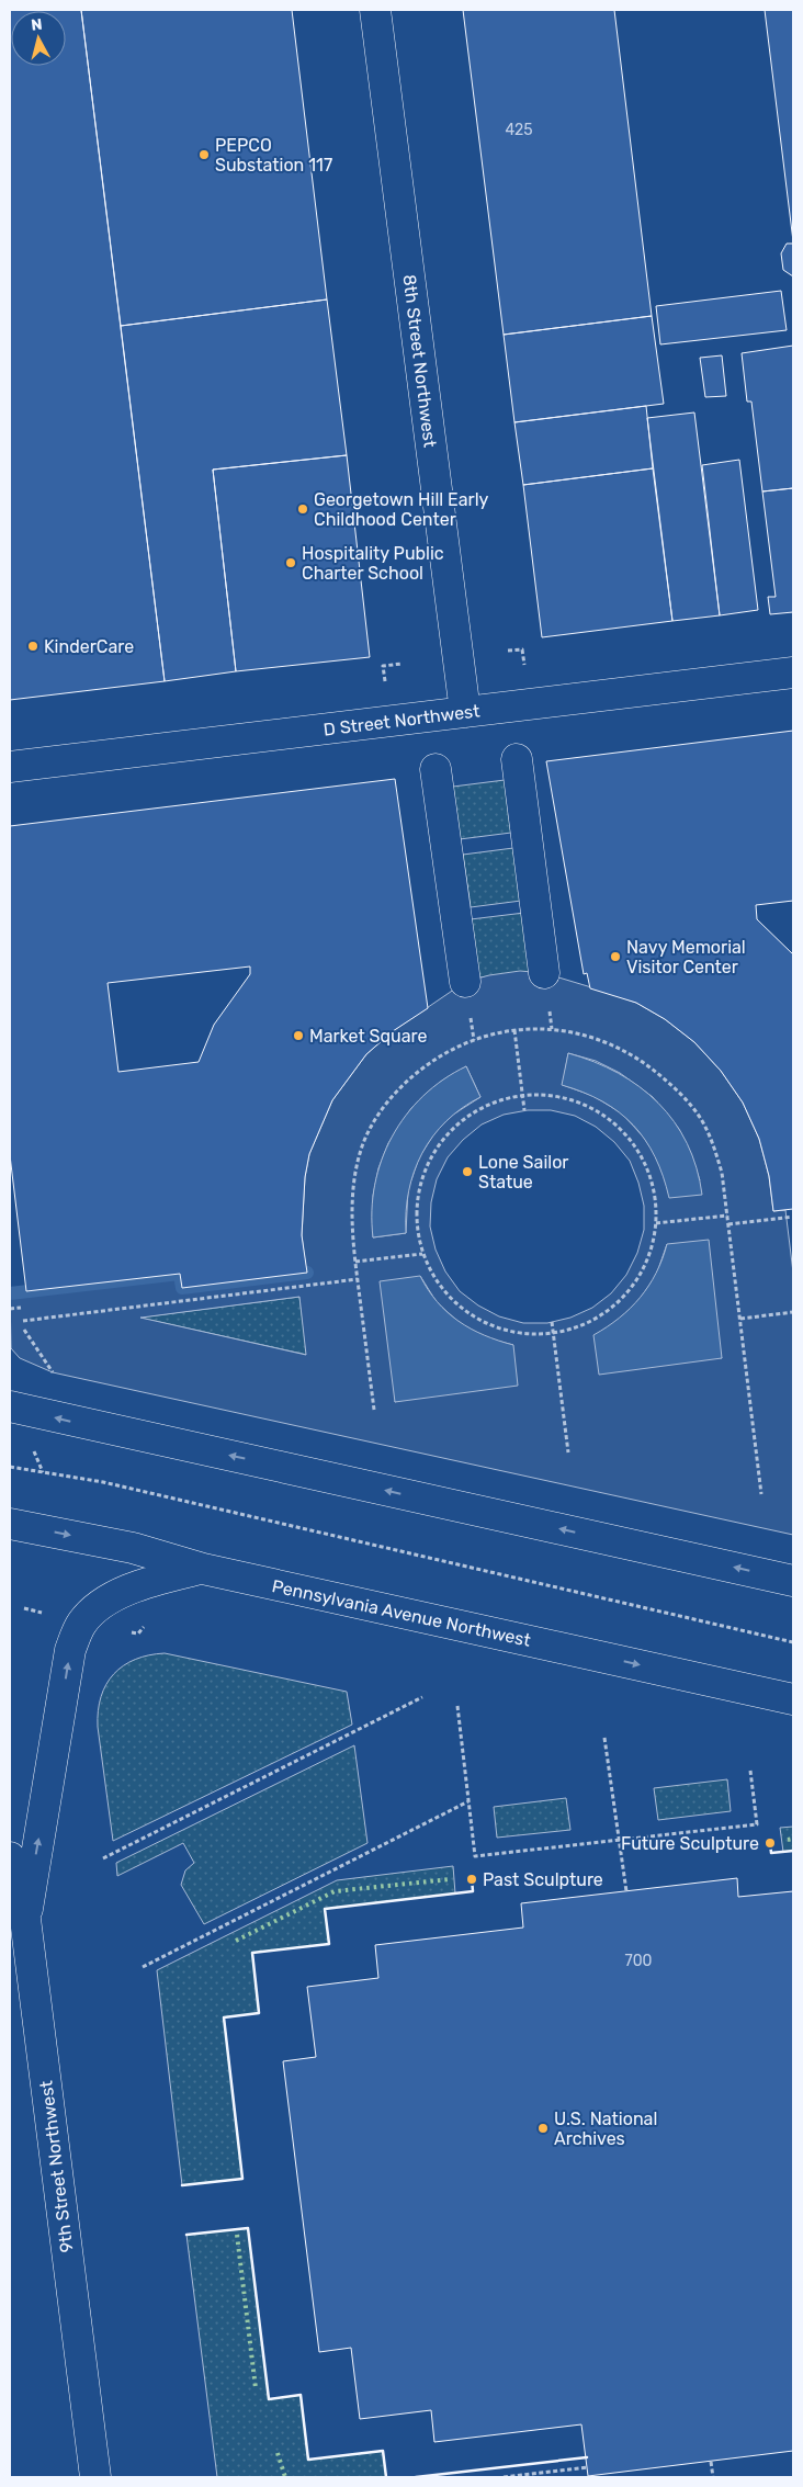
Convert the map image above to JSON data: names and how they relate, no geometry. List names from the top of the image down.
{
  "streets": {
    "main road": [
      "8th Street Northwest",
      "D Street Northwest",
      "Pennsylvania Avenue Northwest",
      "9th Street Northwest"
    ]
  },
  "crossings": [
    ["8th Street Northwest", "D Street Northwest"]
  ],
  "places": [
    "PEPCO Substation 117",
    "Georgetown Hill Early Childhood Center",
    "Hospitality Public Charter School",
    "KinderCare",
    "Navy Memorial Visitor Center",
    "Market Square",
    "Lone Sailor Statue",
    "Future Sculpture",
    "Past Sculpture",
    "U.S. National Archives"
  ],
  "house_numbers": ["425", "700"],
  "north": "top"
}
